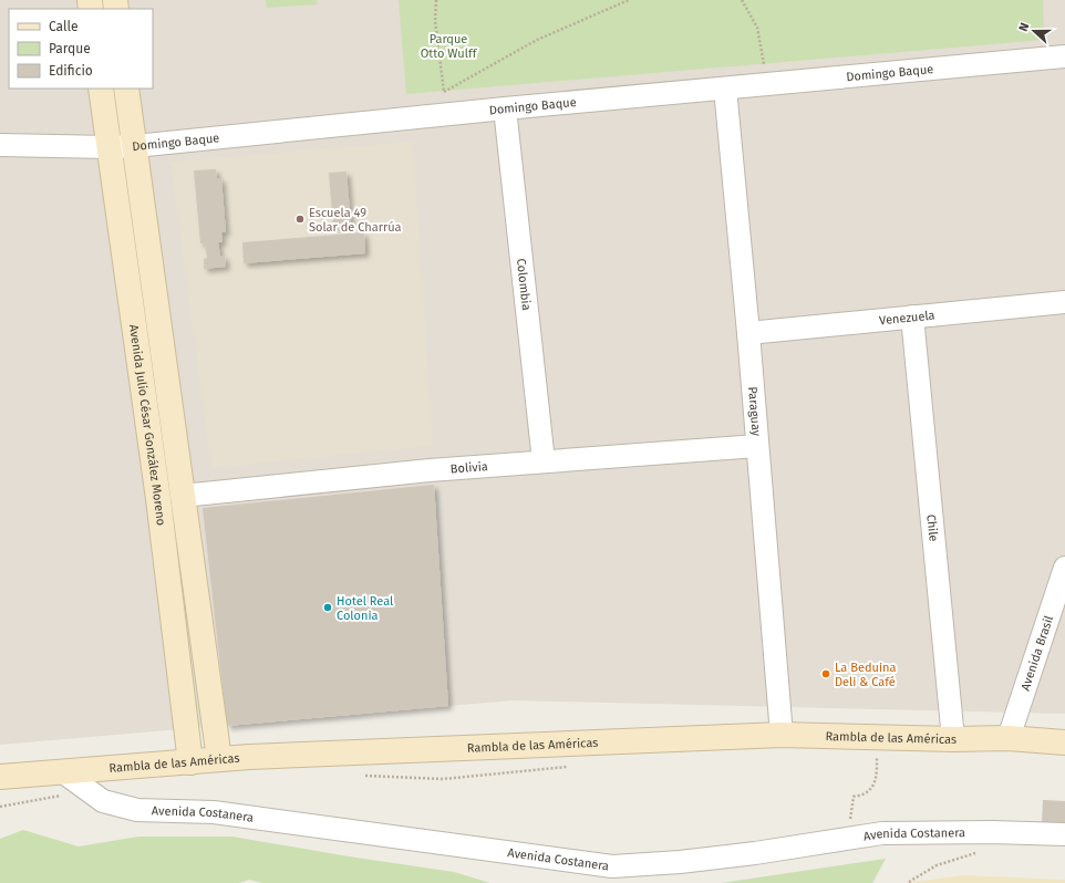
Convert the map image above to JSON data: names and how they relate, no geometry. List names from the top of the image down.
{
  "streets": {
    "street": [
      "Domingo Baque",
      "Colombia",
      "Venezuela",
      "Paraguay",
      "Avenida Julio César González Moreno",
      "Bolivia",
      "Chile",
      "Avenida Brasil",
      "Rambla de las Américas",
      "Avenida Costanera"
    ]
  },
  "crossings": [
    ["Domingo Baque", "Colombia"],
    ["Domingo Baque", "Paraguay"],
    ["Domingo Baque", "Avenida Julio César González Moreno"],
    ["Colombia", "Bolivia"],
    ["Venezuela", "Paraguay"],
    ["Venezuela", "Chile"],
    ["Paraguay", "Bolivia"],
    ["Paraguay", "Rambla de las Américas"],
    ["Avenida Julio César González Moreno", "Bolivia"],
    ["Avenida Julio César González Moreno", "Rambla de las Américas"],
    ["Chile", "Rambla de las Américas"],
    ["Avenida Brasil", "Rambla de las Américas"],
    ["Rambla de las Américas", "Avenida Costanera"]
  ],
  "parks": ["Parque Otto Wulff"],
  "places": ["Escuela 49 Solar de Charrúa", "Hotel Real Colonia", "La Beduina Deli & Café"],
  "legend": ["Calle", "Parque", "Edificio"],
  "north": "left"
}
